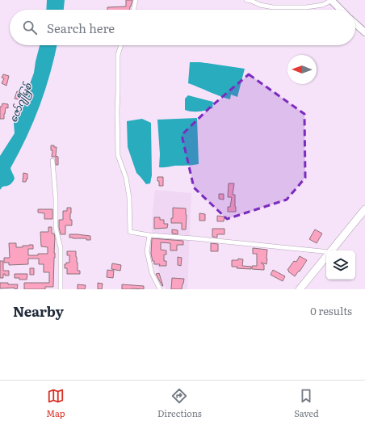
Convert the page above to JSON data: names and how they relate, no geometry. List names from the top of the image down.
{
  "water": ["ဇော်ဂျီမြစ်"],
  "north": "left",
  "page": {
    "search": "Search here",
    "heading": ["Nearby", "0 results"],
    "nav": ["Map", "Directions", "Saved"]
  }
}
